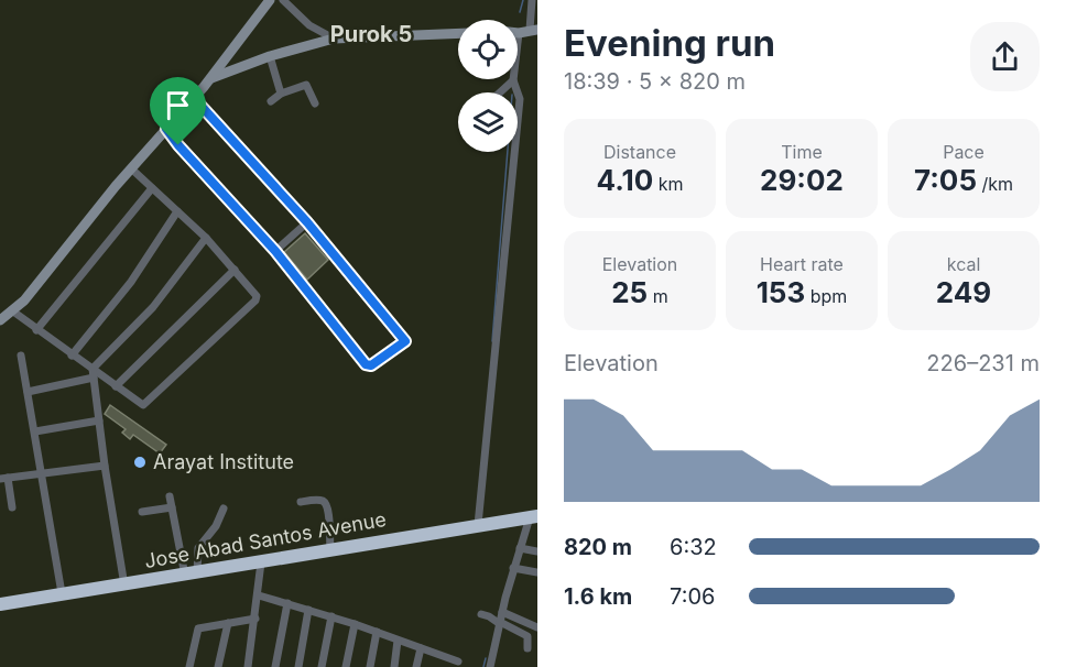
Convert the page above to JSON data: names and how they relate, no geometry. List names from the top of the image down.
{
  "streets": {
    "highway": ["Jose Abad Santos Avenue"]
  },
  "districts": ["Purok 5"],
  "places": ["Arayat Institute"],
  "page": {
    "heading": ["Evening run", "18:39 · 5 × 820 m"],
    "stats": [
      ["Distance", "4.10 km"],
      ["Time", "29:02"],
      ["Pace", "7:05 /km"],
      ["Elevation", "25 m"],
      ["Heart rate", "153 bpm"],
      ["kcal", "249"]
    ],
    "chart": ["Elevation", "226–231 m"],
    "list": [
      {
        "name": "820 m",
        "note": "6:32"
      },
      {
        "name": "1.6 km",
        "note": "7:06"
      }
    ]
  }
}
